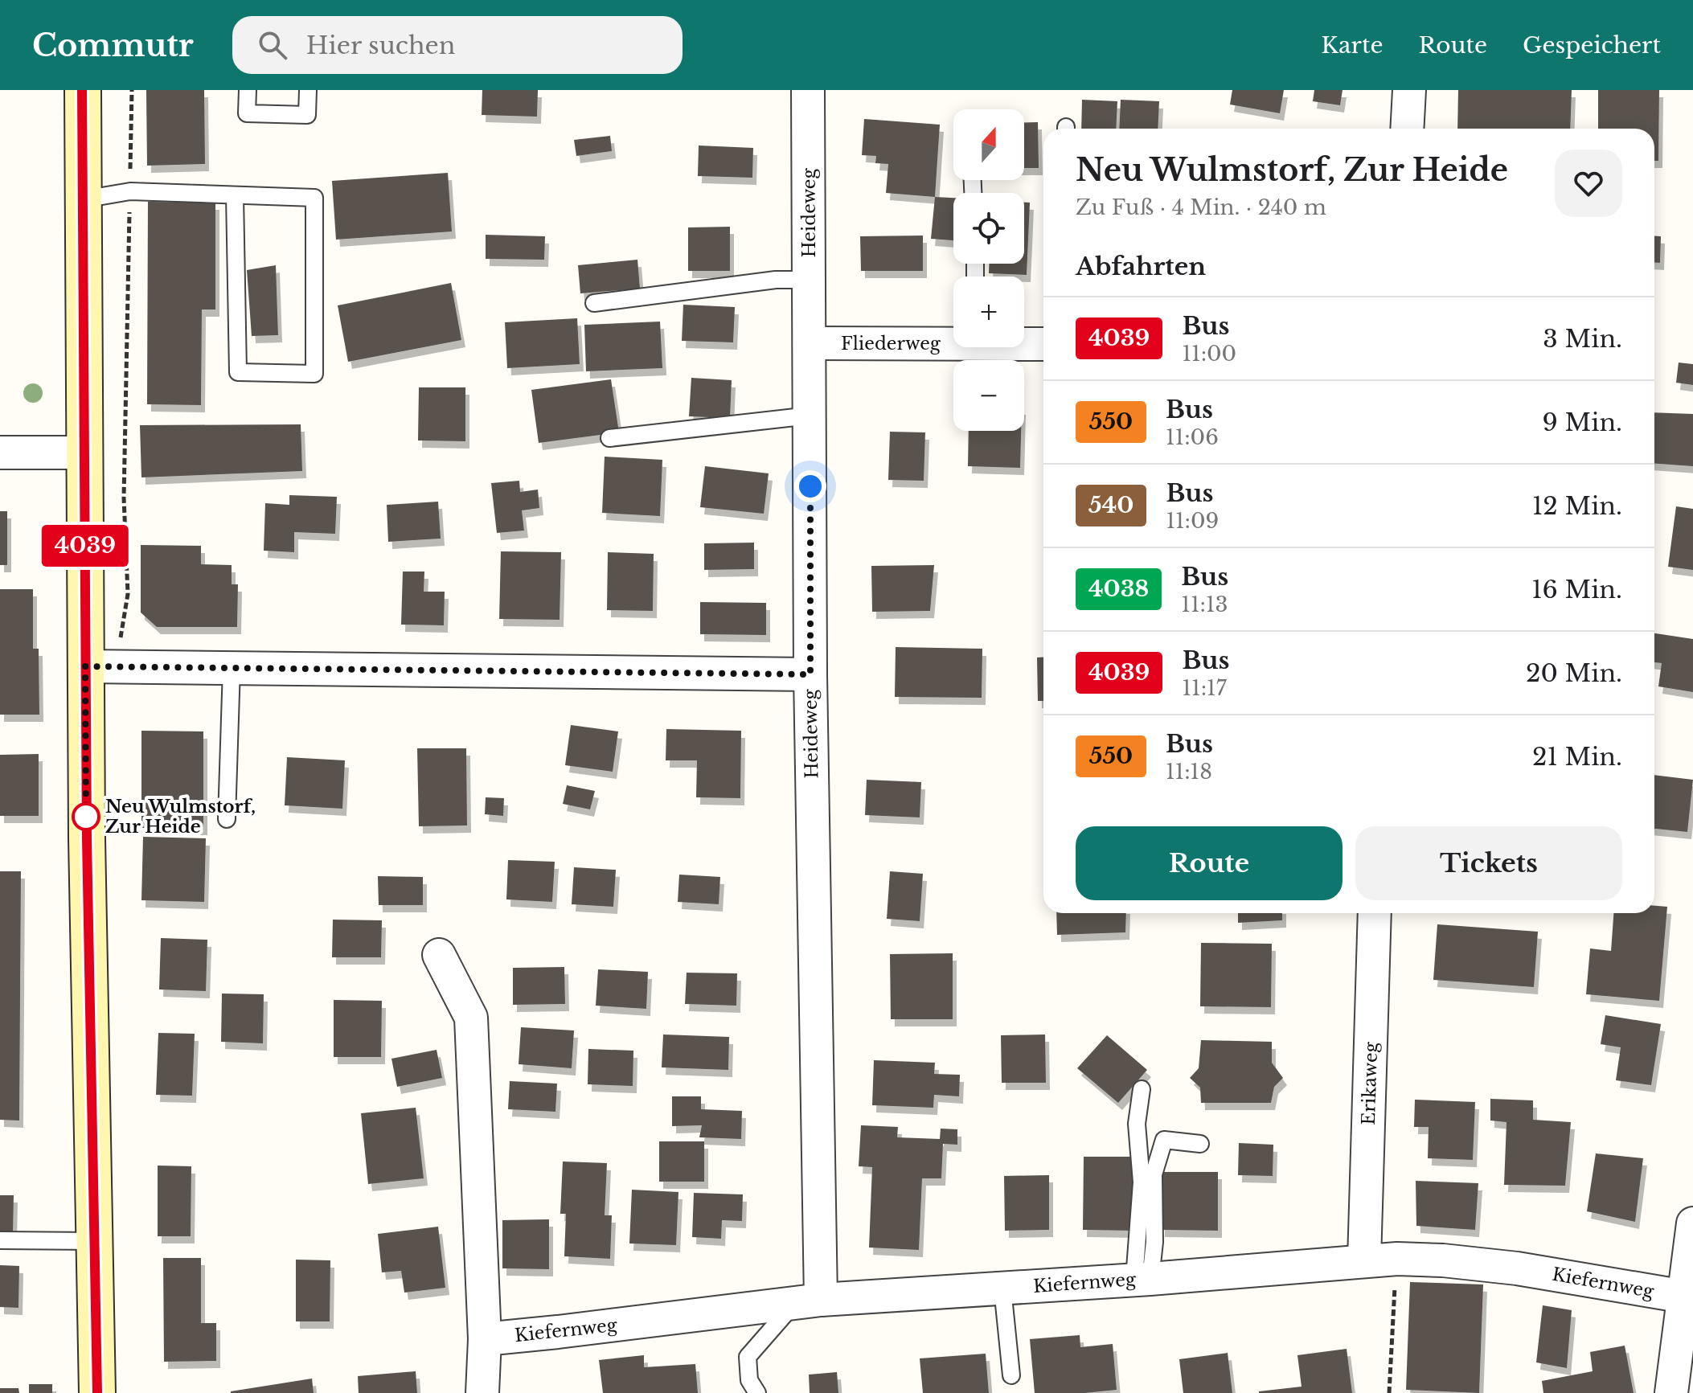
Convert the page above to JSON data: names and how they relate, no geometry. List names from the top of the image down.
{
  "streets": {
    "street": [
      "Heideweg",
      "Fliederweg",
      "Erikaweg",
      "Kiefernweg"
    ]
  },
  "crossings": [
    ["Heideweg", "Fliederweg"],
    ["Heideweg", "Kiefernweg"],
    ["Erikaweg", "Kiefernweg"]
  ],
  "places": ["Neu Wulmstorf, Zur Heide"],
  "lines": ["bus line 4039"],
  "north": "top",
  "page": {
    "header": "Commutr",
    "search": "Hier suchen",
    "nav": ["Karte", "Route", "Gespeichert"],
    "on_map": "4039",
    "map_buttons": ["+", "−"],
    "heading": [
      ["Neu Wulmstorf, Zur Heide", "Zu Fuß · 4 Min. · 240 m"],
      "Abfahrten"
    ],
    "list": [
      {
        "mark": "4039",
        "name": "Bus",
        "note": "11:00",
        "value": "3 Min."
      },
      {
        "mark": "550",
        "name": "Bus",
        "note": "11:06",
        "value": "9 Min."
      },
      {
        "mark": "540",
        "name": "Bus",
        "note": "11:09",
        "value": "12 Min."
      },
      {
        "mark": "4038",
        "name": "Bus",
        "note": "11:13",
        "value": "16 Min."
      },
      {
        "mark": "4039",
        "name": "Bus",
        "note": "11:17",
        "value": "20 Min."
      },
      {
        "mark": "550",
        "name": "Bus",
        "note": "11:18",
        "value": "21 Min."
      }
    ],
    "buttons": ["Route", "Tickets"]
  }
}
